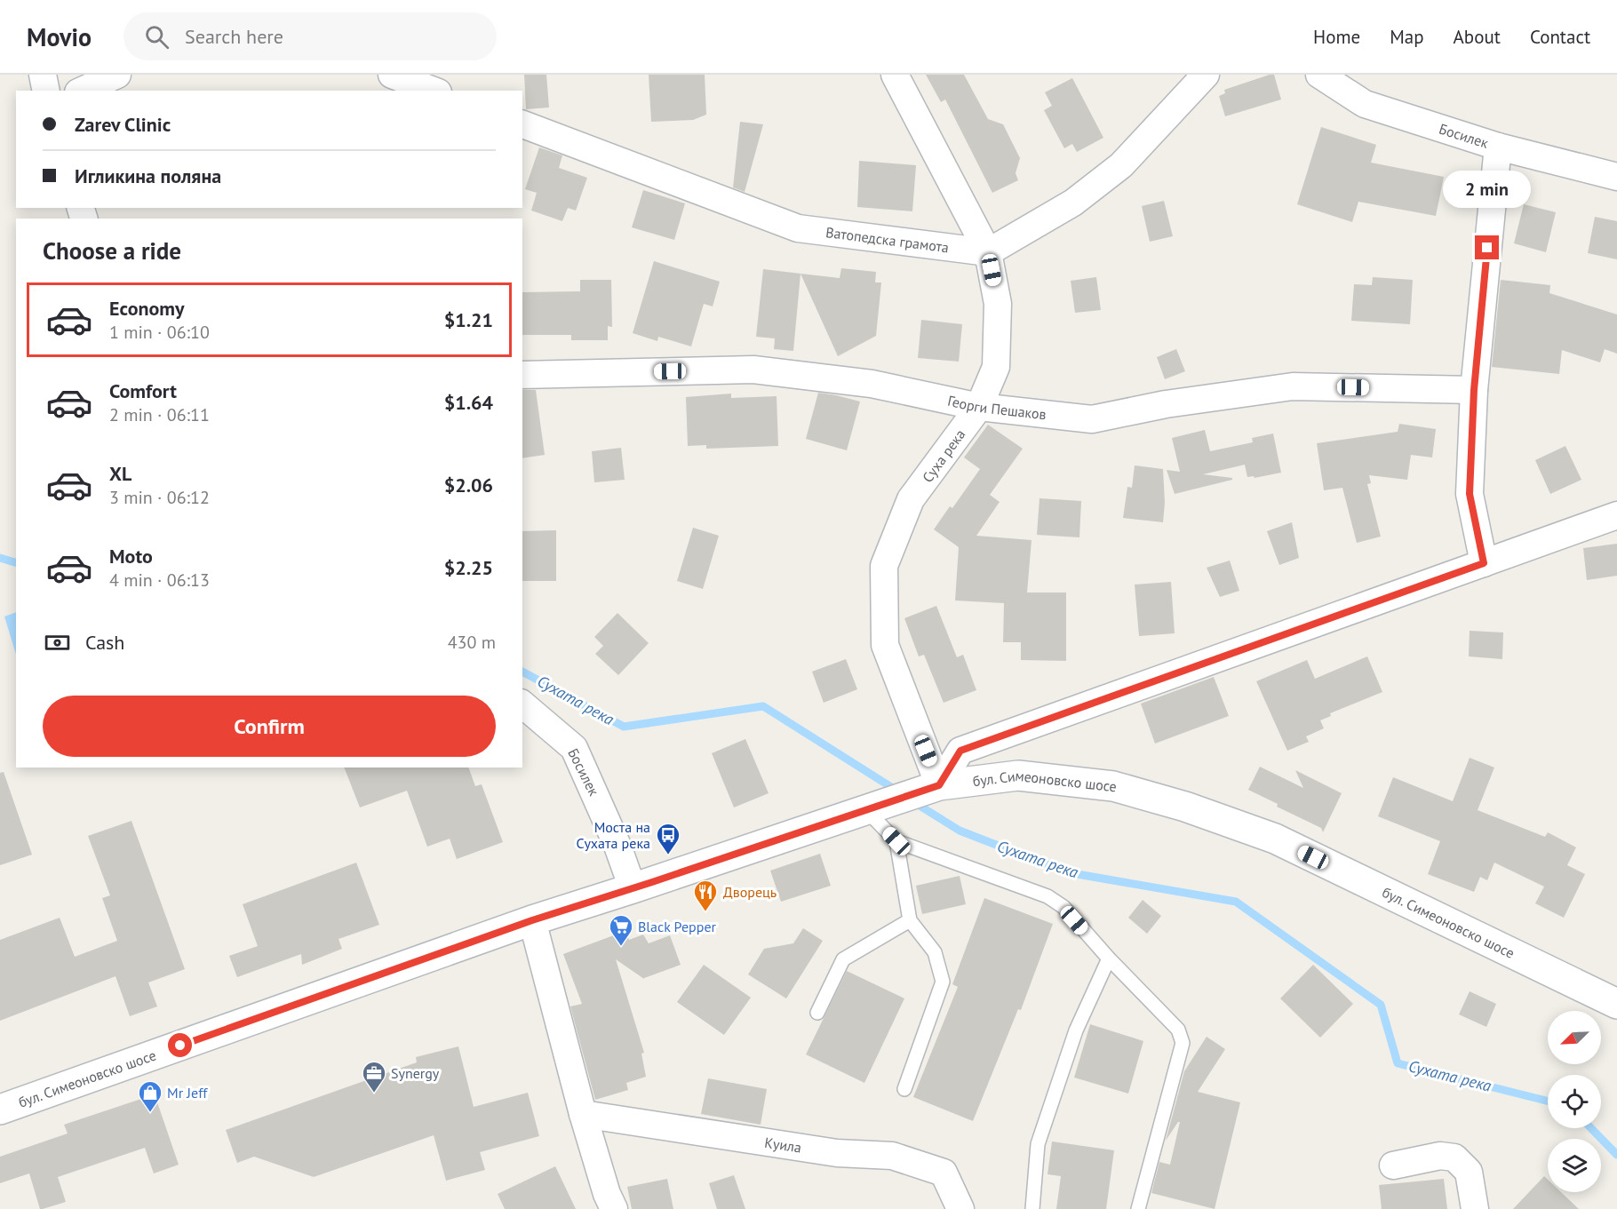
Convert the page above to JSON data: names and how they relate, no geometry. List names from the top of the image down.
{
  "streets": {
    "street": [
      "Босилек",
      "Ватопедска грамота",
      "Георги Пешаков",
      "Суха река",
      "бул. Симеоновско шосе",
      "Куила"
    ]
  },
  "crossings": [
    ["Босилек", "бул. Симеоновско шосе"],
    ["Ватопедска грамота", "Суха река"],
    ["Георги Пешаков", "Суха река"],
    ["Суха река", "бул. Симеоновско шосе"]
  ],
  "water": ["Сухата река"],
  "places": {
    "bus stop": ["Моста на Сухата река"],
    "restaurant": ["Дворець"],
    "supermarket": ["Black Pepper"],
    "office": ["Synergy"],
    "shop": ["Mr Jeff"]
  },
  "north": "bottom left",
  "page": {
    "header": "Movio",
    "search": "Search here",
    "nav": [
      "Home",
      "Map",
      "About",
      "Contact"
    ],
    "banner": ["Zarev Clinic", "Игликина поляна"],
    "bubble": "2 min",
    "heading": "Choose a ride",
    "list": [
      {
        "name": "Economy",
        "note": "1 min · 06:10",
        "value": "$1.21"
      },
      {
        "name": "Comfort",
        "note": "2 min · 06:11",
        "value": "$1.64"
      },
      {
        "name": "XL",
        "note": "3 min · 06:12",
        "value": "$2.06"
      },
      {
        "name": "Moto",
        "note": "4 min · 06:13",
        "value": "$2.25"
      }
    ],
    "pay": ["Cash", "430 m"],
    "buttons": "Confirm"
  }
}
